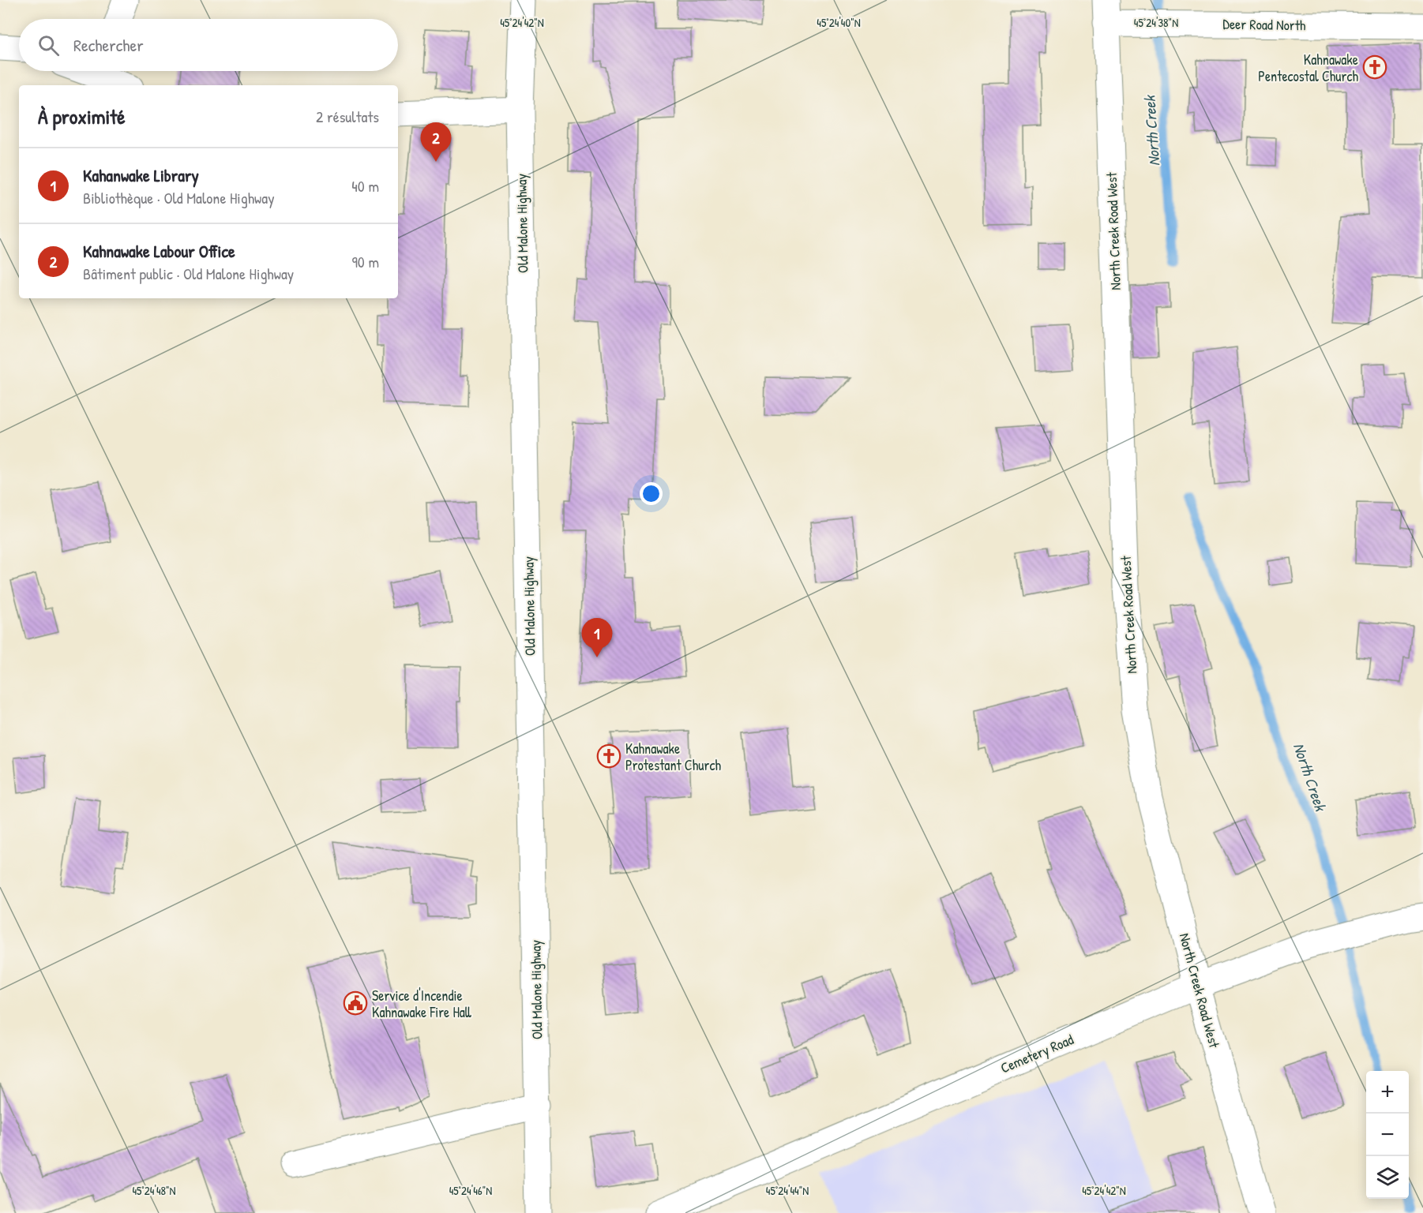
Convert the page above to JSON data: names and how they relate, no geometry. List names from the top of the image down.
{
  "streets": {
    "street": [
      "Deer Road North",
      "Old Malone Highway",
      "North Creek Road West",
      "Cemetery Road"
    ]
  },
  "crossings": [
    ["Deer Road North", "North Creek Road West"],
    ["North Creek Road West", "Cemetery Road"]
  ],
  "water": ["North Creek"],
  "places": {
    "church": ["Kahnawake Pentecostal Church", "Kahnawake Protestant Church"],
    "public building": ["Service d'Incendie Kahnawake Fire Hall"]
  },
  "page": {
    "search": "Rechercher",
    "heading": ["À proximité", "2 résultats"],
    "pins": ["2", "1"],
    "list": [
      {
        "mark": "1",
        "name": "Kahanwake Library",
        "note": "Bibliothèque · Old Malone Highway",
        "value": "40 m"
      },
      {
        "mark": "2",
        "name": "Kahnawake Labour Office",
        "note": "Bâtiment public · Old Malone Highway",
        "value": "90 m"
      }
    ],
    "map_buttons": ["+", "−"]
  },
  "coordinates": [
    "45°24'40\"N",
    "45°24'38\"N",
    "45°24'42\"N",
    "45°24'48\"N",
    "45°24'46\"N",
    "45°24'44\"N"
  ]
}
